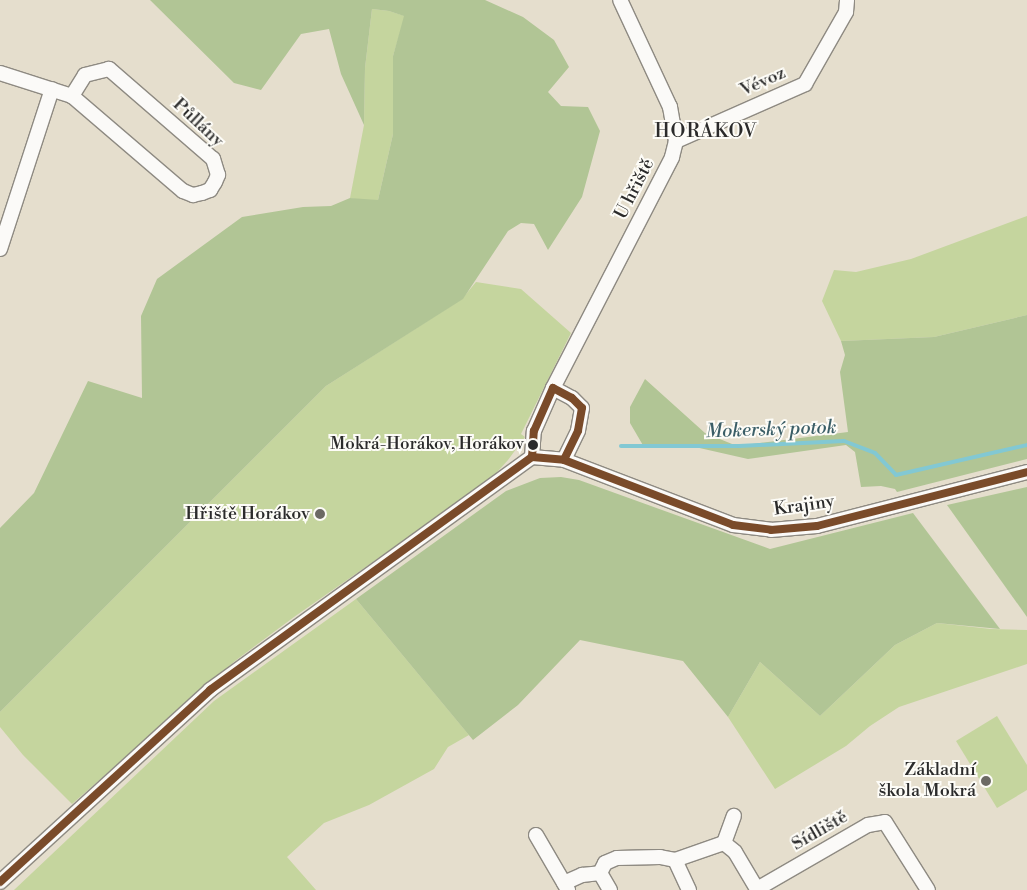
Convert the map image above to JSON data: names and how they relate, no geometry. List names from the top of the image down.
{
  "streets": {
    "street": [
      "Vévoz",
      "Půllány",
      "U hřiště",
      "Krajiny",
      "Sídliště"
    ]
  },
  "crossings": [
    ["Vévoz", "U hřiště"],
    ["U hřiště", "Krajiny"]
  ],
  "districts": ["HORÁKOV"],
  "water": ["Mokerský potok"],
  "places": ["Mokrá-Horákov, Horákov", "Hřiště Horákov", "Základní škola Mokrá"]
}
